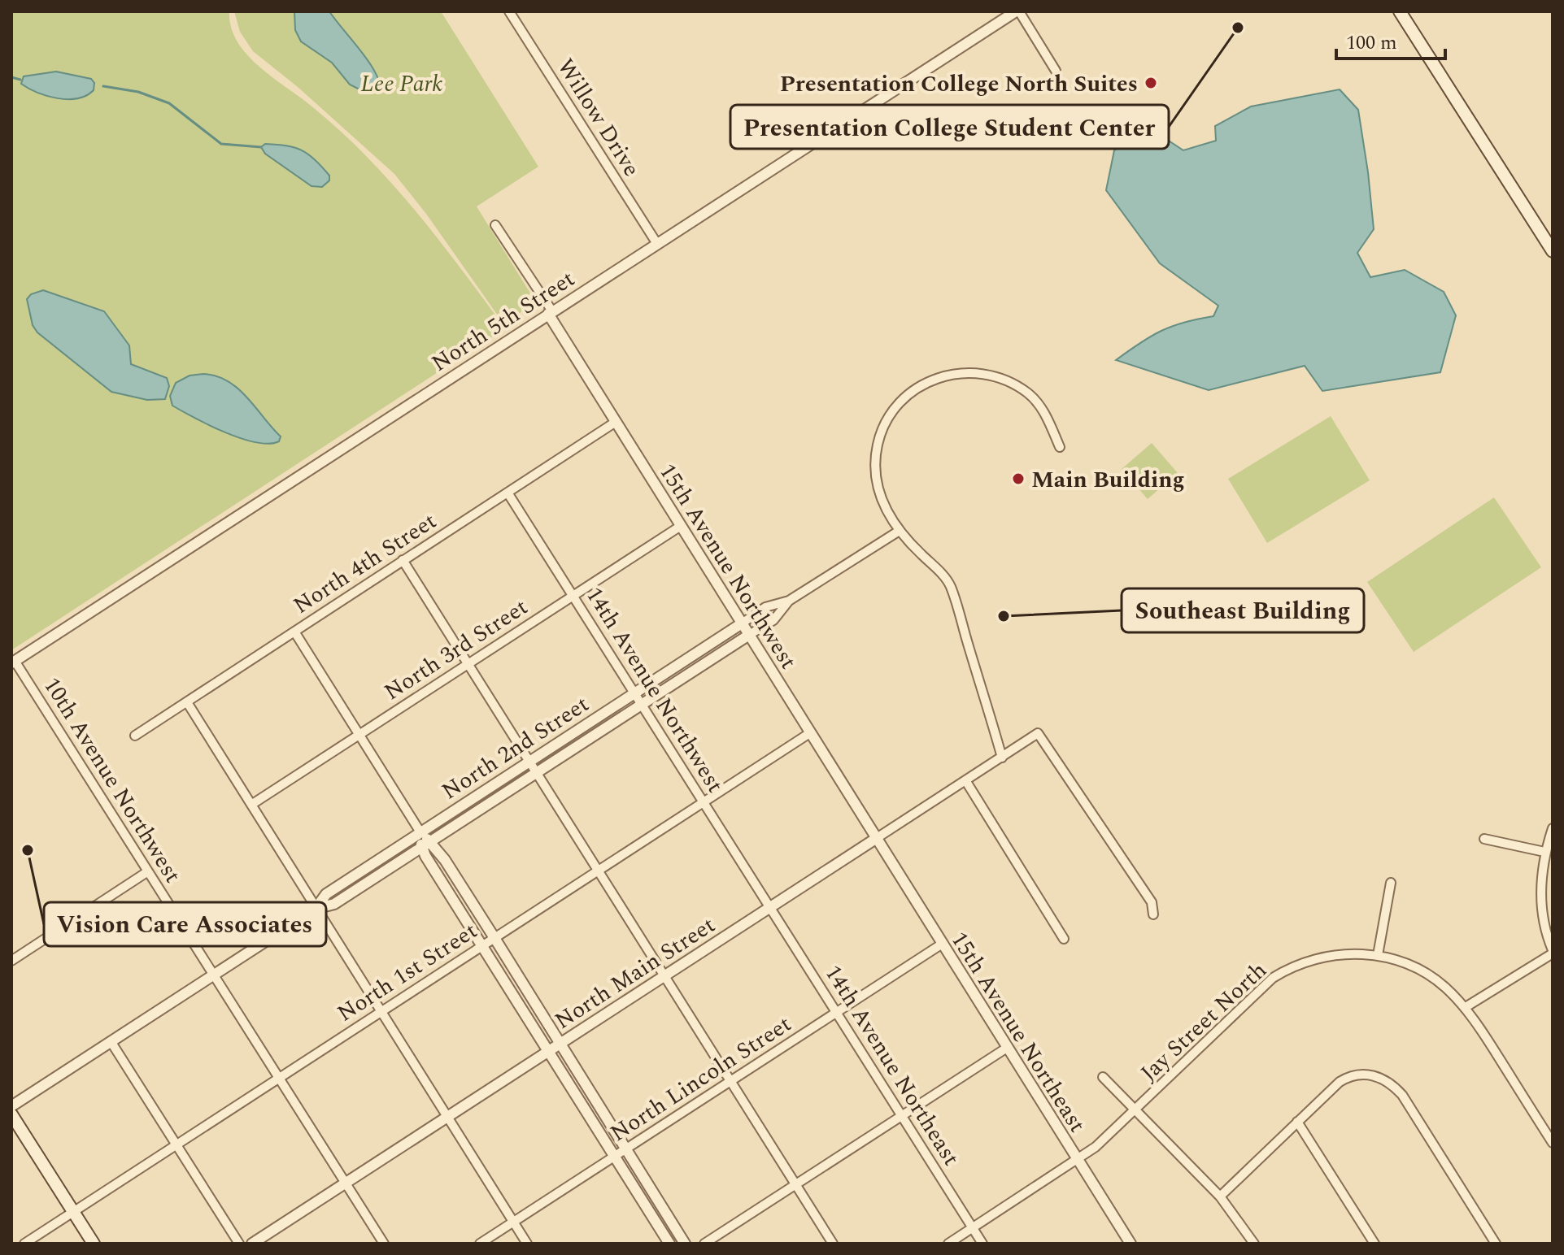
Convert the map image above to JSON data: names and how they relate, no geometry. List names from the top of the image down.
{
  "streets": {
    "street": [
      "Willow Drive",
      "North 5th Street",
      "North 4th Street",
      "15th Avenue Northwest",
      "North 3rd Street",
      "14th Avenue Northwest",
      "North 2nd Street",
      "10th Avenue Northwest",
      "North 1st Street",
      "North Main Street",
      "Jay Street North",
      "15th Avenue Northeast",
      "14th Avenue Northeast",
      "North Lincoln Street"
    ]
  },
  "crossings": [
    ["Willow Drive", "North 5th Street"],
    ["North 5th Street", "15th Avenue Northwest"],
    ["North 5th Street", "10th Avenue Northwest"],
    ["North 4th Street", "15th Avenue Northwest"],
    ["North 4th Street", "14th Avenue Northwest"],
    ["15th Avenue Northwest", "North 3rd Street"],
    ["15th Avenue Northwest", "North 2nd Street"],
    ["15th Avenue Northwest", "North 1st Street"],
    ["15th Avenue Northwest", "North Main Street"],
    ["15th Avenue Northwest", "15th Avenue Northeast"],
    ["North 3rd Street", "14th Avenue Northwest"],
    ["14th Avenue Northwest", "North 2nd Street"],
    ["14th Avenue Northwest", "North 1st Street"],
    ["14th Avenue Northwest", "North Main Street"],
    ["14th Avenue Northwest", "14th Avenue Northeast"],
    ["North 2nd Street", "10th Avenue Northwest"],
    ["10th Avenue Northwest", "North 1st Street"],
    ["10th Avenue Northwest", "North Main Street"],
    ["North Main Street", "15th Avenue Northeast"],
    ["North Main Street", "14th Avenue Northeast"],
    ["Jay Street North", "15th Avenue Northeast"],
    ["Jay Street North", "14th Avenue Northeast"],
    ["15th Avenue Northeast", "North Lincoln Street"],
    ["14th Avenue Northeast", "North Lincoln Street"]
  ],
  "parks": ["Lee Park"],
  "places": [
    "Presentation College Student Center",
    "Presentation College North Suites",
    "Main Building",
    "Southeast Building",
    "Vision Care Associates"
  ],
  "scale_bar": "100 m"
}
